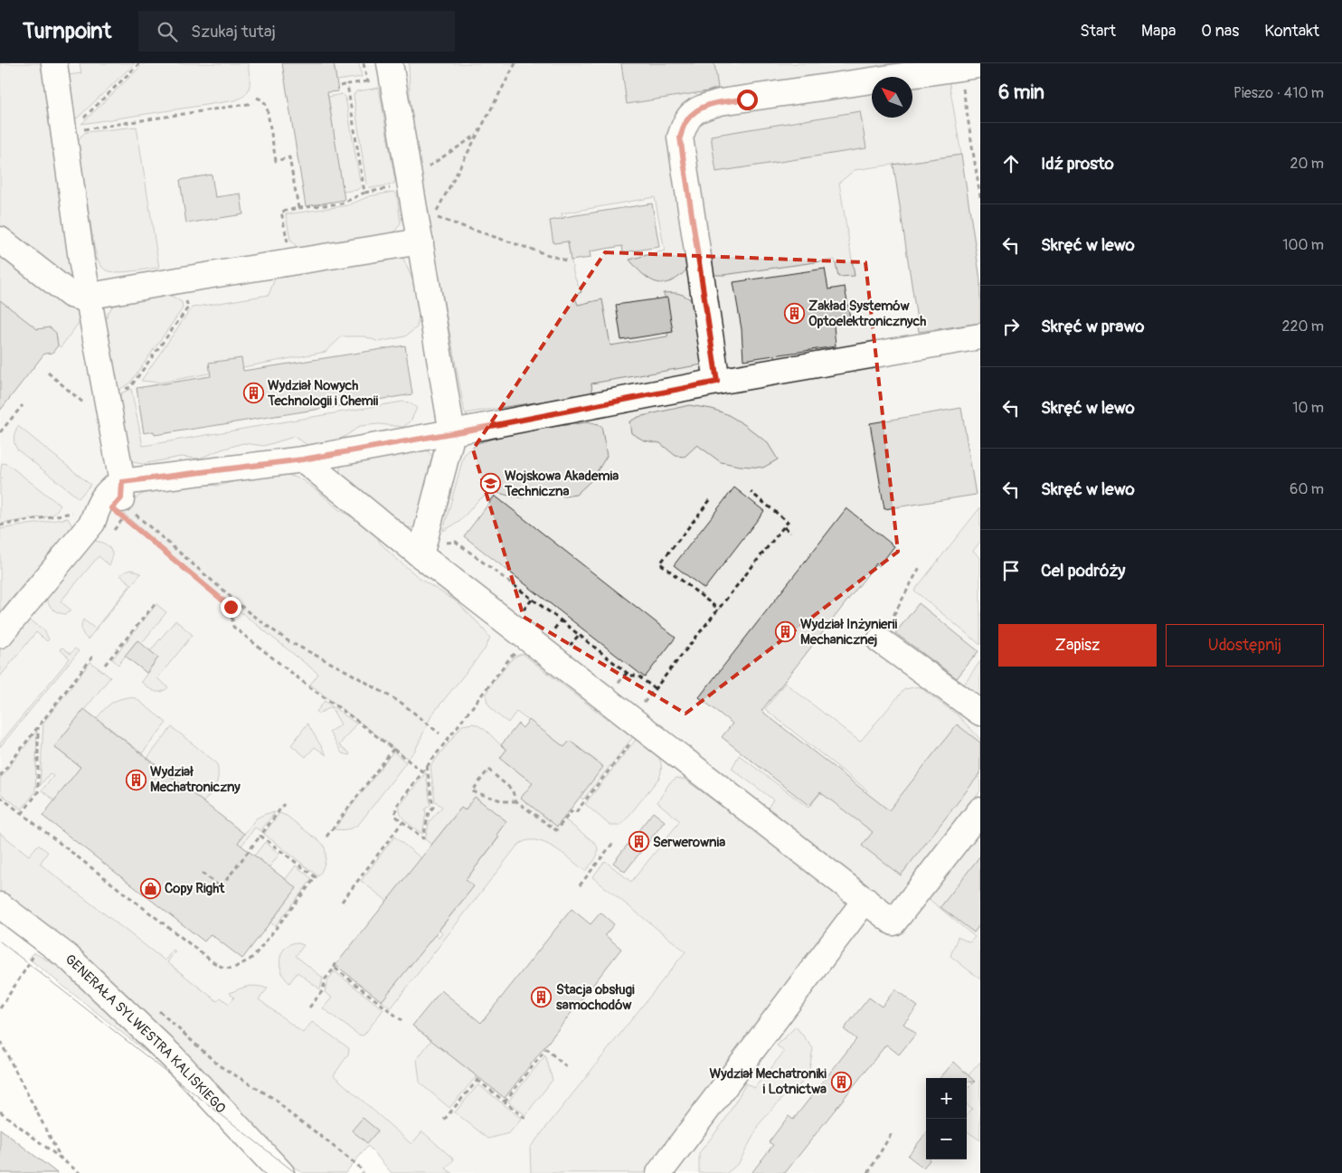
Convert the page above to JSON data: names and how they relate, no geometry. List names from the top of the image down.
{
  "streets": {
    "street": ["GENERAŁA SYLWESTRA KALISKIEGO"]
  },
  "places": {
    "building": [
      "Zakład Systemów Optoelektronicznych",
      "Wydział Nowych Technologii i Chemii",
      "Wydział Inżynierii Mechanicznej",
      "Wydział Mechatroniczny",
      "Serwerownia",
      "Stacja obsługi samochodów",
      "Wydział Mechatroniki i Lotnictwa"
    ],
    "school or university": ["Wojskowa Akademia Techniczna"],
    "shop": ["Copy Right"]
  },
  "north": "top left",
  "page": {
    "header": "Turnpoint",
    "search": "Szukaj tutaj",
    "nav": [
      "Start",
      "Mapa",
      "O nas",
      "Kontakt"
    ],
    "heading": ["6 min", "Pieszo · 410 m"],
    "list": [
      ["Idź prosto", "20 m"],
      ["Skręć w lewo", "100 m"],
      ["Skręć w prawo", "220 m"],
      ["Skręć w lewo", "10 m"],
      ["Skręć w lewo", "60 m"],
      "Cel podróży"
    ],
    "buttons": ["Zapisz", "Udostępnij"],
    "map_buttons": ["+", "−"]
  }
}
